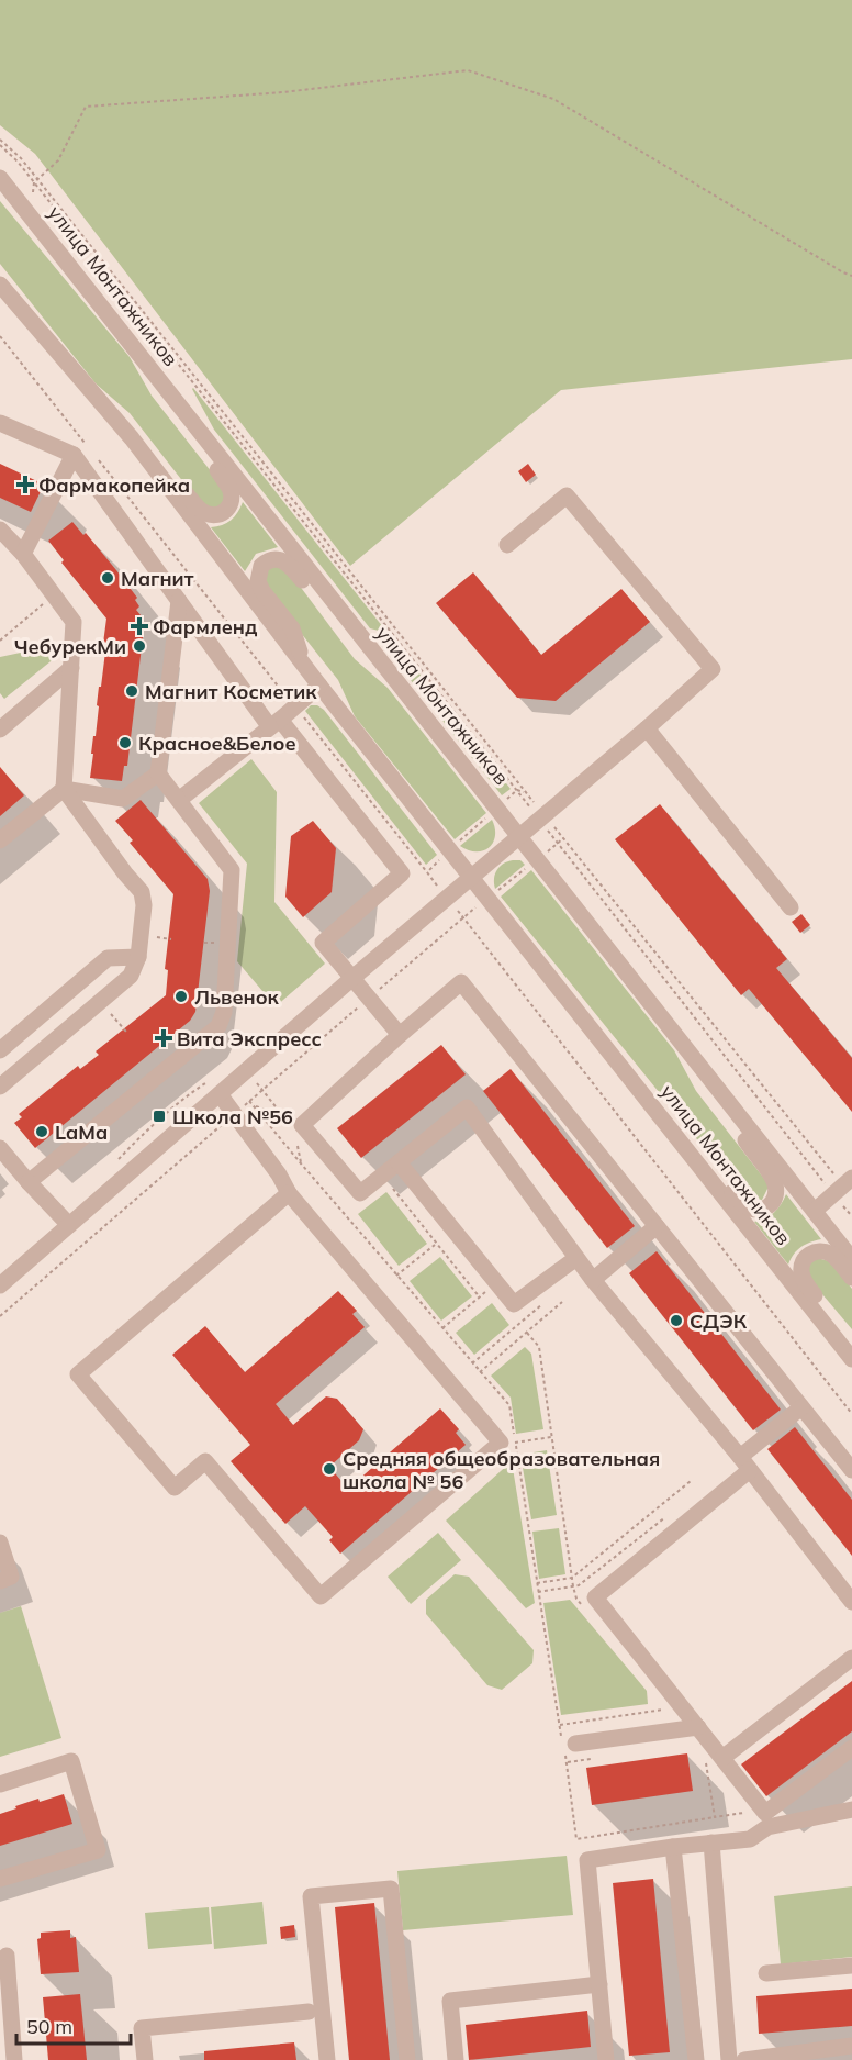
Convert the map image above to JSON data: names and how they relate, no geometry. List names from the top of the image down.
{
  "streets": {
    "street": ["улица Монтажников"]
  },
  "places": {
    "health": ["Фармакопейка", "Фармленд", "Вита Экспресс"],
    "other": [
      "Магнит",
      "ЧебурекМи",
      "Магнит Косметик",
      "Красное&Белое",
      "Львенок",
      "LaMa",
      "СДЭК",
      "Средняя общеобразовательная школа № 56"
    ],
    "transit": ["Школа №56"]
  },
  "scale_bar": "50 m"
}
